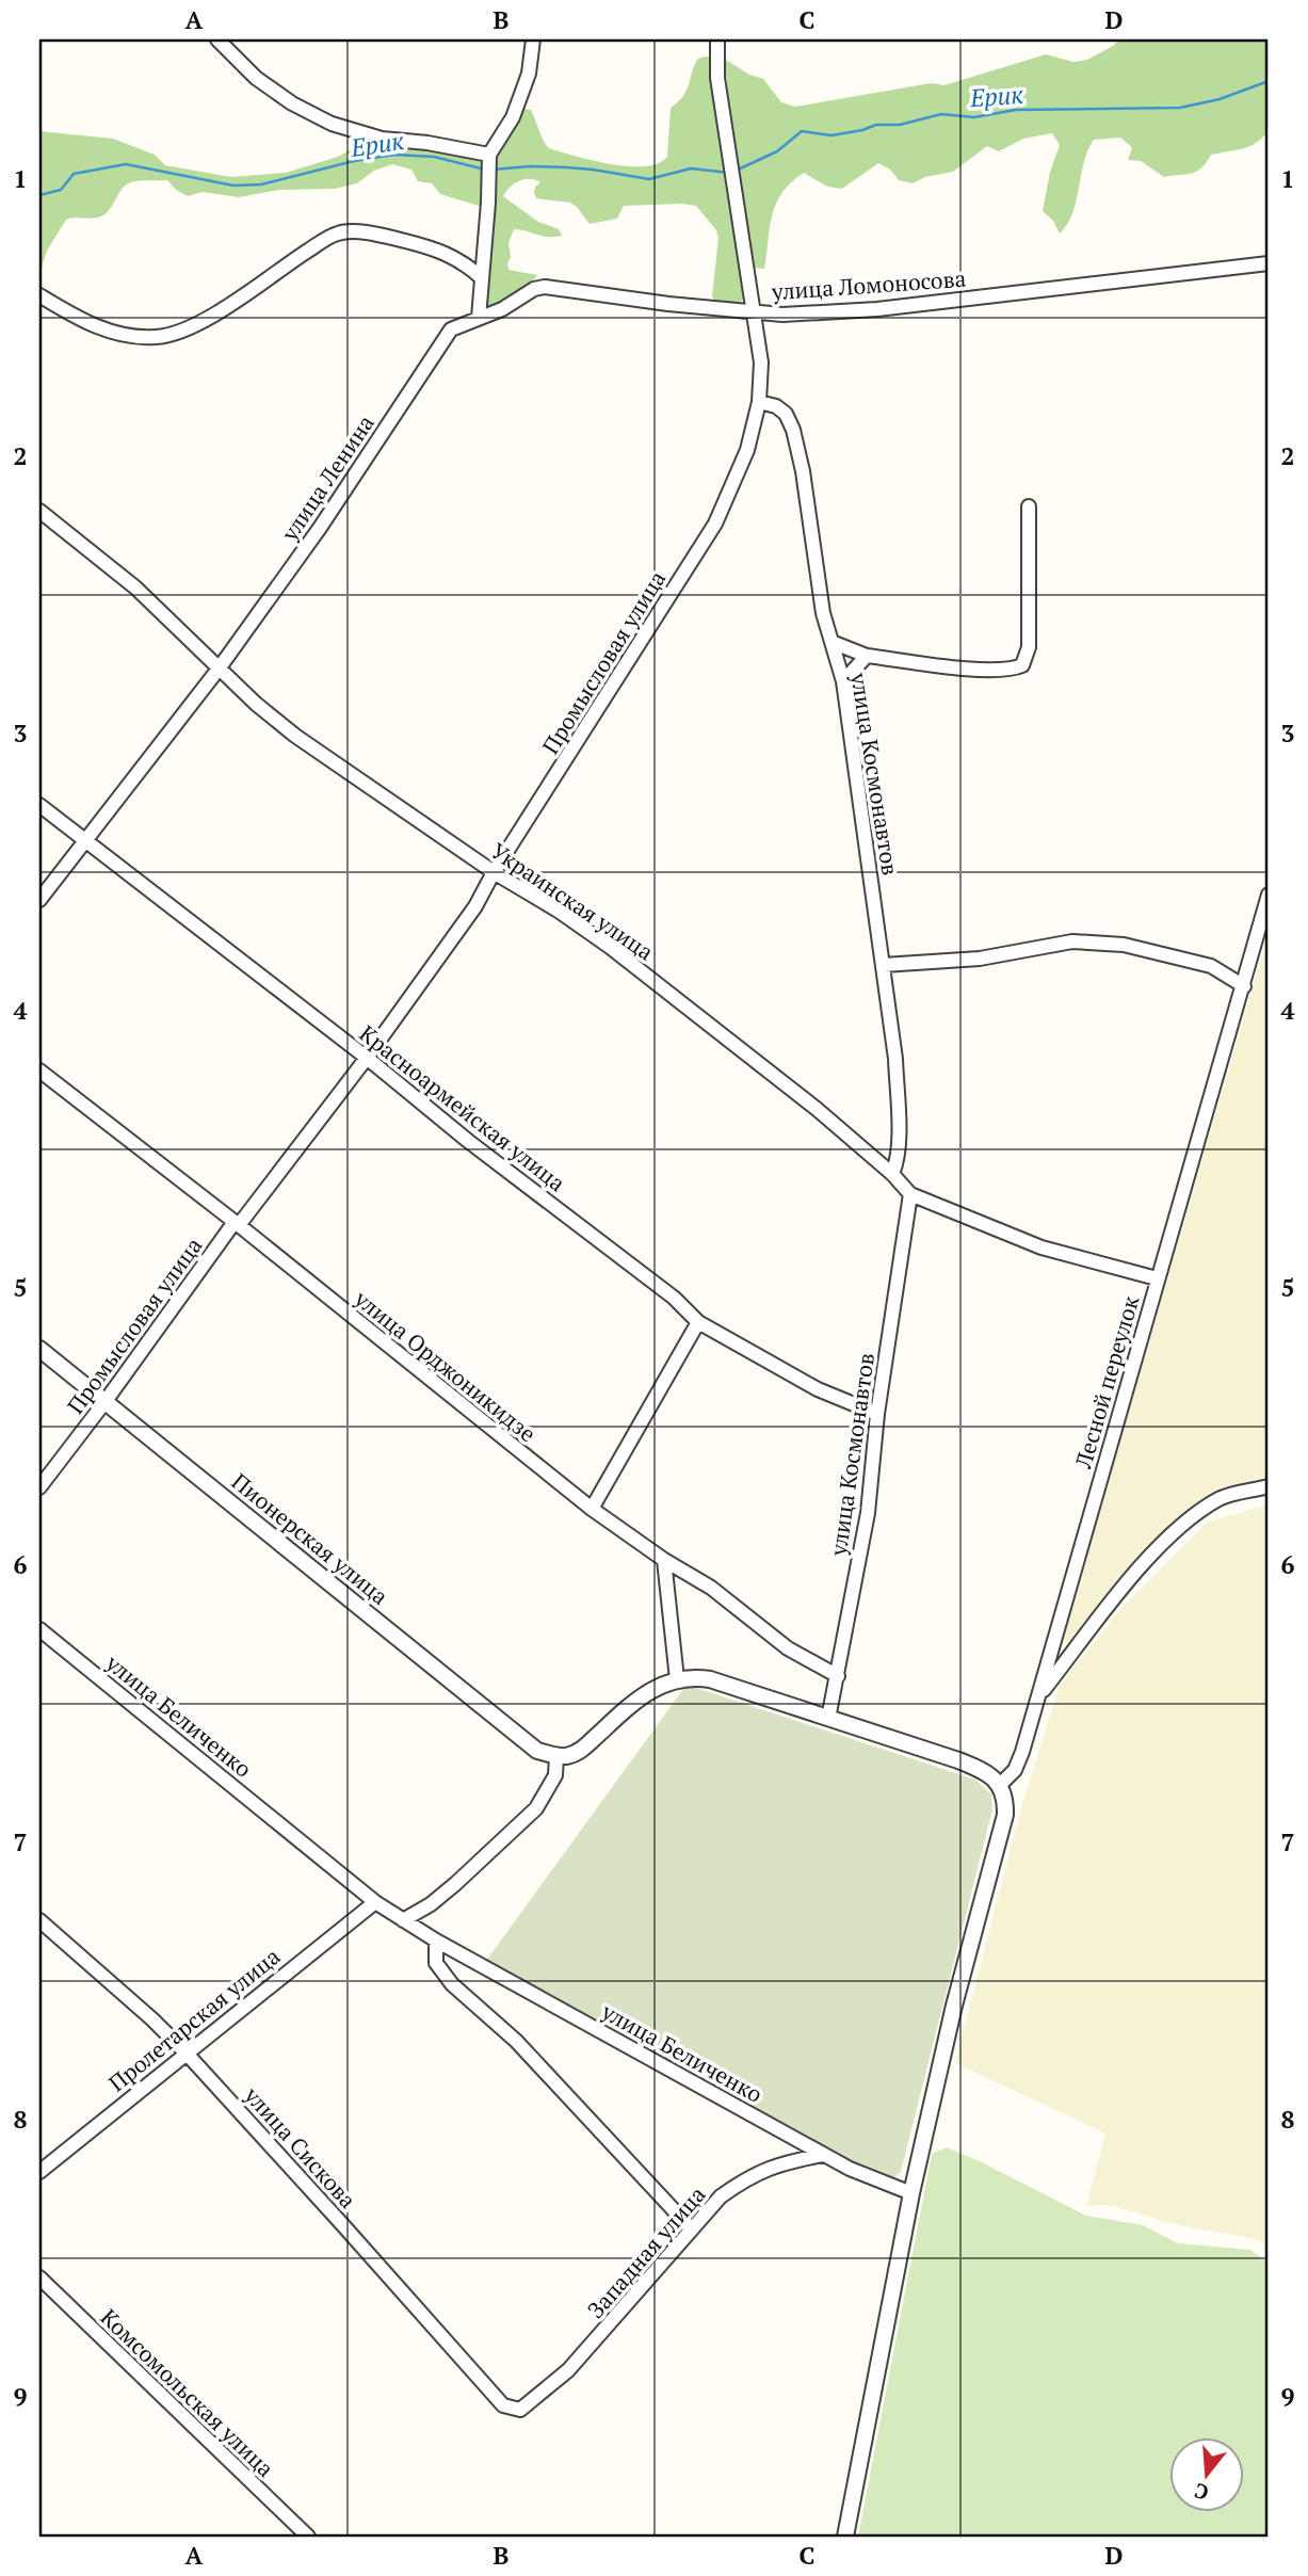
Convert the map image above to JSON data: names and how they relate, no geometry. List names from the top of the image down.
{
  "streets": {
    "street": [
      "улица Ломоносова",
      "улица Ленина",
      "Промысловая улица",
      "улица Космонавтов",
      "Украинская улица",
      "Красноармейская улица",
      "улица Орджоникидзе",
      "Лесной переулок",
      "Пионерская улица",
      "улица Беличенко",
      "Пролетарская улица",
      "улица Сискова",
      "Западная улица",
      "Комсомольская улица"
    ]
  },
  "crossings": [
    ["улица Ломоносова", "улица Ленина"],
    ["улица Ломоносова", "Промысловая улица"],
    ["улица Ленина", "Украинская улица"],
    ["улица Ленина", "Красноармейская улица"],
    ["Промысловая улица", "улица Космонавтов"],
    ["Промысловая улица", "Украинская улица"],
    ["Промысловая улица", "Красноармейская улица"],
    ["Промысловая улица", "улица Орджоникидзе"],
    ["Промысловая улица", "Пионерская улица"],
    ["улица Космонавтов", "Украинская улица"],
    ["улица Космонавтов", "Красноармейская улица"],
    ["улица Космонавтов", "улица Орджоникидзе"],
    ["Украинская улица", "Лесной переулок"],
    ["улица Беличенко", "Пролетарская улица"],
    ["улица Беличенко", "Западная улица"],
    ["Пролетарская улица", "улица Сискова"],
    ["улица Сискова", "Западная улица"]
  ],
  "water": ["Ерик"],
  "north": "bottom",
  "grid": {
    "columns": [
      "A",
      "B",
      "C",
      "D"
    ],
    "rows": [
      "1",
      "2",
      "3",
      "4",
      "5",
      "6",
      "7",
      "8",
      "9"
    ]
  }
}
